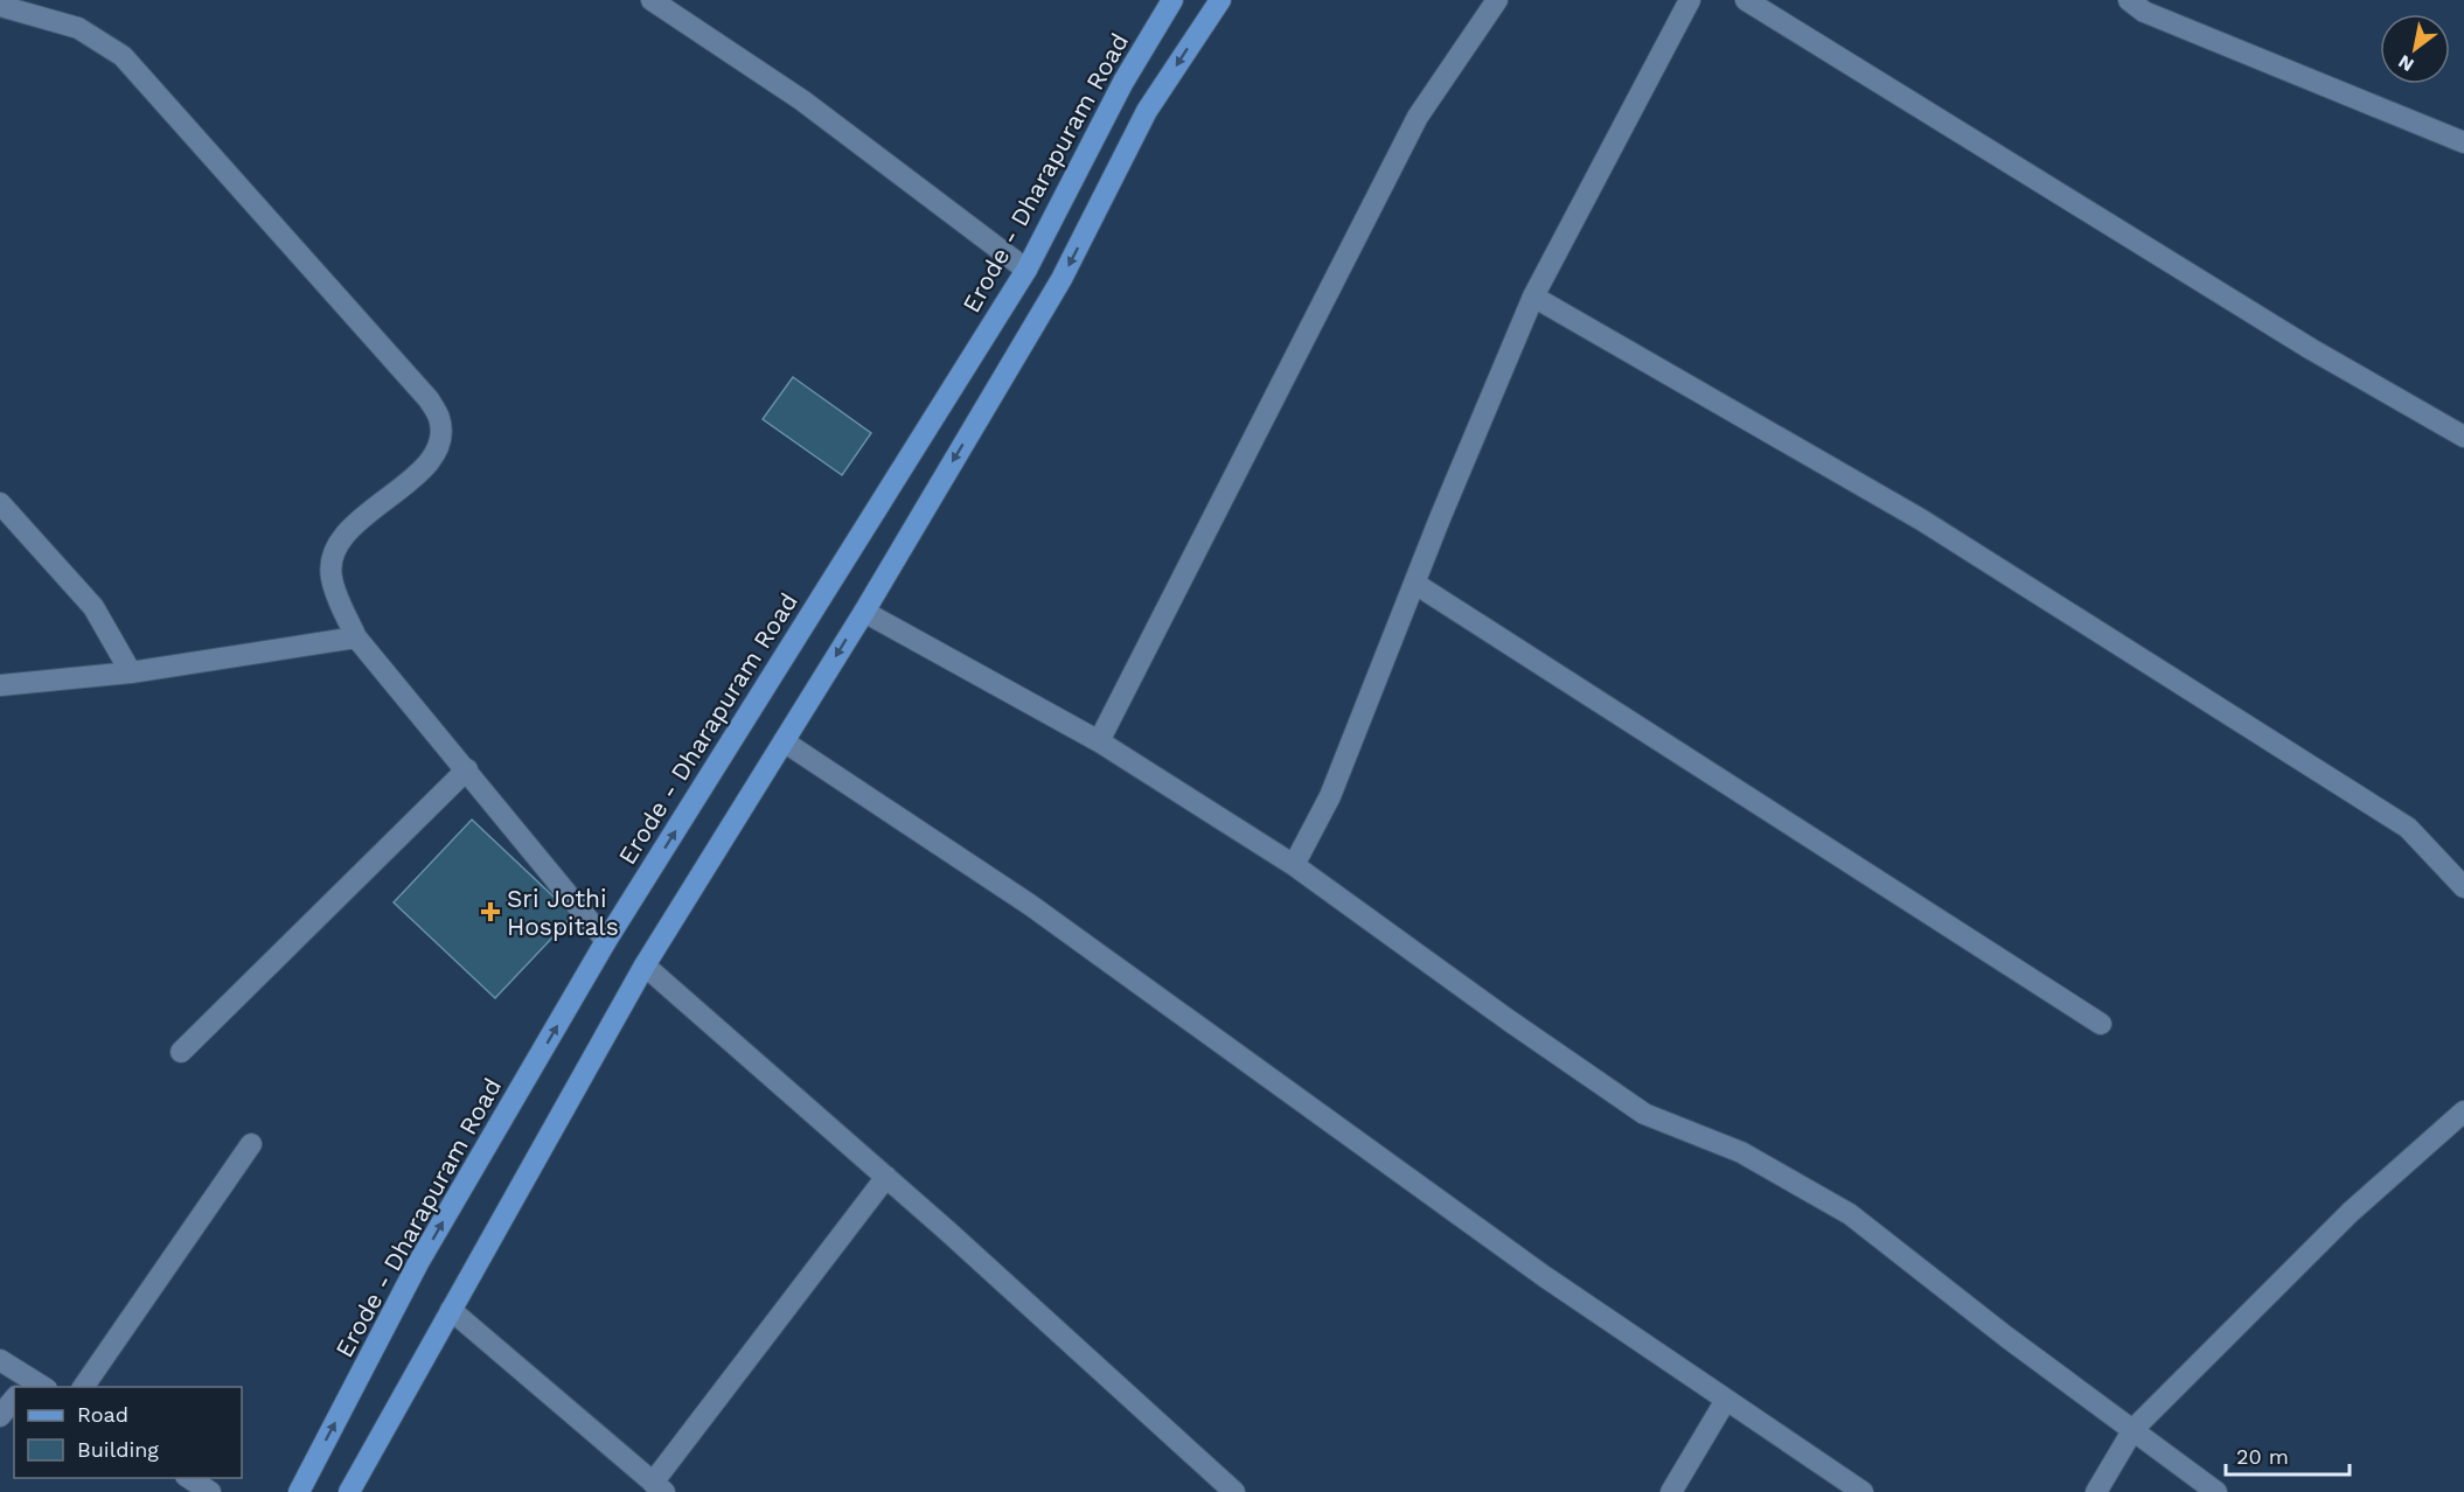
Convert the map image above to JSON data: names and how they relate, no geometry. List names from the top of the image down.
{
  "streets": {
    "main road": ["Erode - Dharapuram Road"]
  },
  "places": {
    "health": ["Sri Jothi Hospitals"]
  },
  "legend": ["Road", "Building"],
  "scale_bar": "20 m",
  "north": "bottom left"
}
